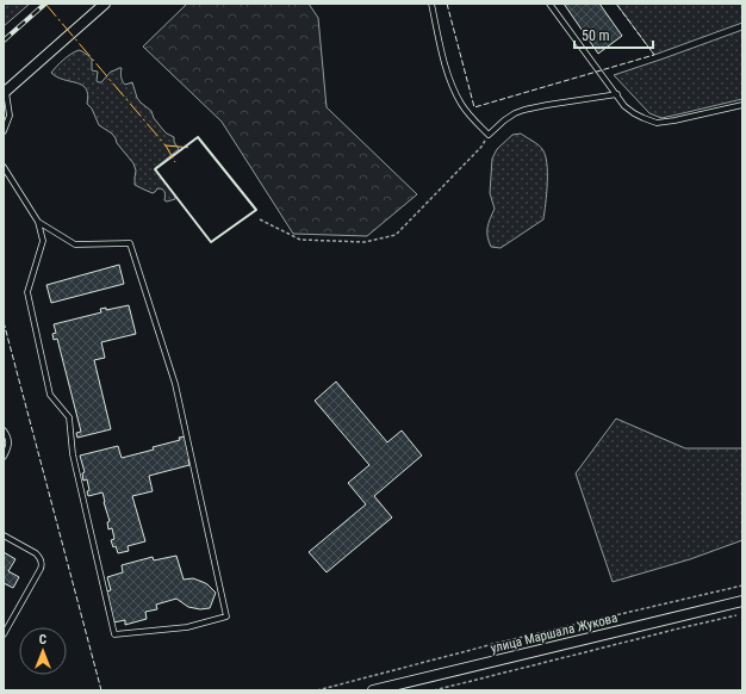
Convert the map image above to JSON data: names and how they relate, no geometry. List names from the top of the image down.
{
  "streets": {
    "street": ["улица Маршала Жукова"]
  },
  "scale_bar": "50 m",
  "north": "top"
}
